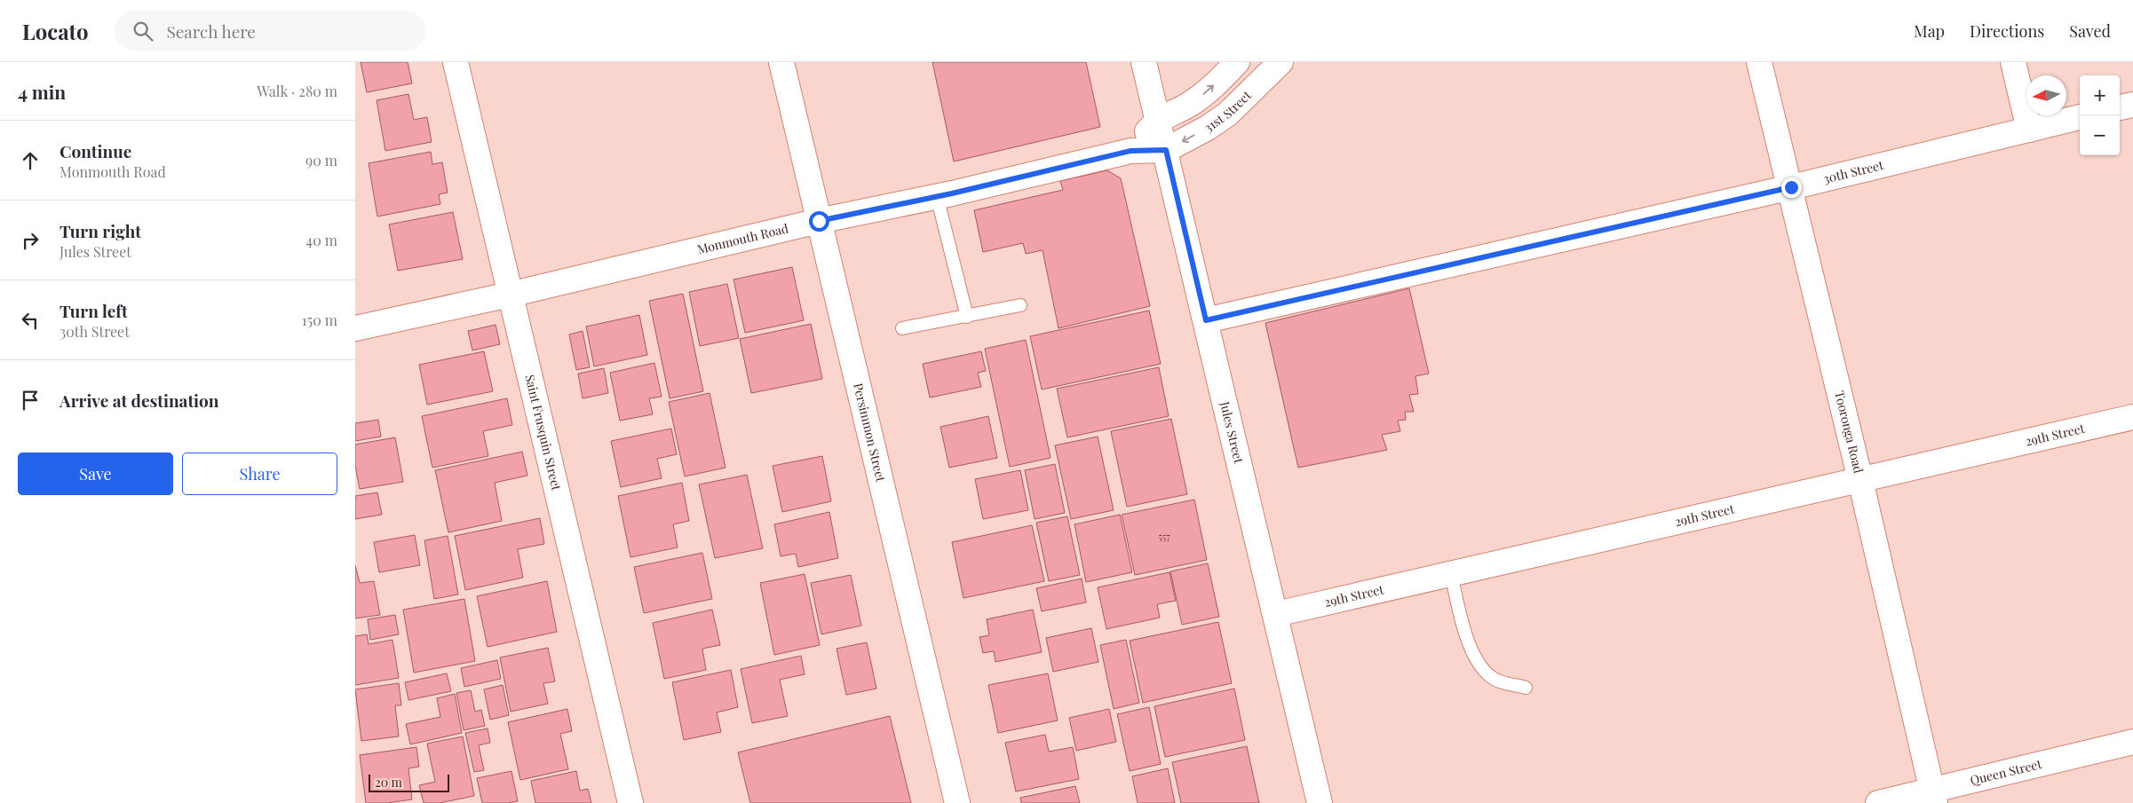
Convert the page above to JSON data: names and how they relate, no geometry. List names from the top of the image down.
{
  "streets": {
    "street": [
      "31st Street",
      "30th Street",
      "Monmouth Road",
      "Persimmon Street",
      "Jules Street",
      "Tooronga Road",
      "Saint Frusquin Street",
      "29th Street",
      "Queen Street"
    ]
  },
  "crossings": [
    ["31st Street", "Monmouth Road"],
    ["31st Street", "Jules Street"],
    ["30th Street", "Jules Street"],
    ["30th Street", "Tooronga Road"],
    ["Monmouth Road", "Persimmon Street"],
    ["Monmouth Road", "Jules Street"],
    ["Monmouth Road", "Saint Frusquin Street"],
    ["Jules Street", "29th Street"],
    ["Tooronga Road", "29th Street"],
    ["Tooronga Road", "Queen Street"]
  ],
  "house_numbers": ["557"],
  "scale_bar": "20 m",
  "north": "left",
  "page": {
    "header": "Locato",
    "search": "Search here",
    "nav": ["Map", "Directions", "Saved"],
    "heading": ["4 min", "Walk · 280 m"],
    "map_buttons": ["+", "−"],
    "list": [
      ["Continue", "Monmouth Road", "90 m"],
      ["Turn right", "Jules Street", "40 m"],
      ["Turn left", "30th Street", "150 m"],
      "Arrive at destination"
    ],
    "buttons": ["Save", "Share"],
    "scale": "20 m"
  }
}
